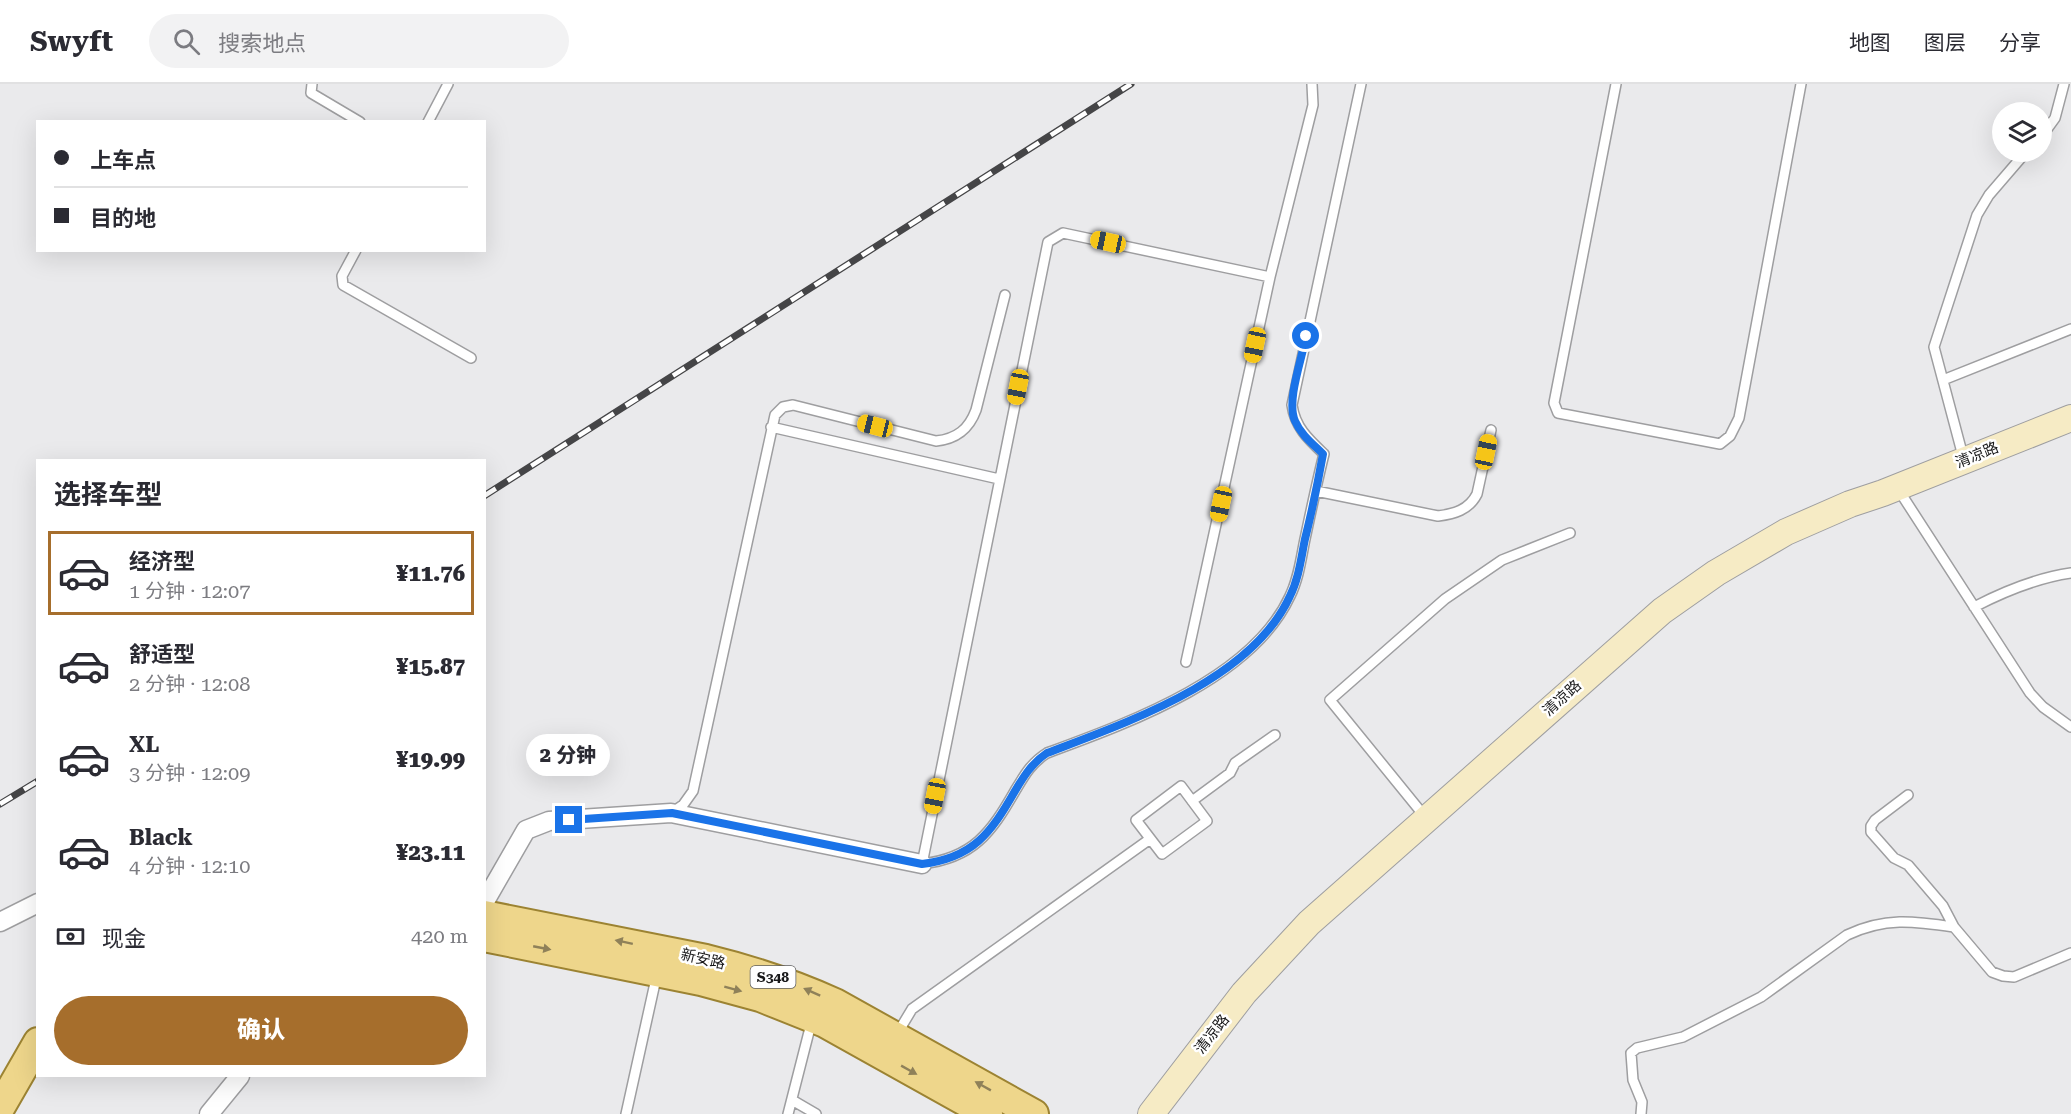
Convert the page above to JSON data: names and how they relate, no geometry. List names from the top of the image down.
{
  "streets": {
    "main road": ["新安路", "S348"],
    "street": ["清凉路"]
  },
  "page": {
    "header": "Swyft",
    "search": "搜索地点",
    "nav": ["地图", "图层", "分享"],
    "banner": ["上车点", "目的地"],
    "heading": "选择车型",
    "list": [
      {
        "name": "经济型",
        "note": "1 分钟 · 12:07",
        "value": "¥11.76"
      },
      {
        "name": "舒适型",
        "note": "2 分钟 · 12:08",
        "value": "¥15.87"
      },
      {
        "name": "XL",
        "note": "3 分钟 · 12:09",
        "value": "¥19.99"
      },
      {
        "name": "Black",
        "note": "4 分钟 · 12:10",
        "value": "¥23.11"
      }
    ],
    "bubble": "2 分钟",
    "pay": ["现金", "420 m"],
    "buttons": "确认"
  }
}
